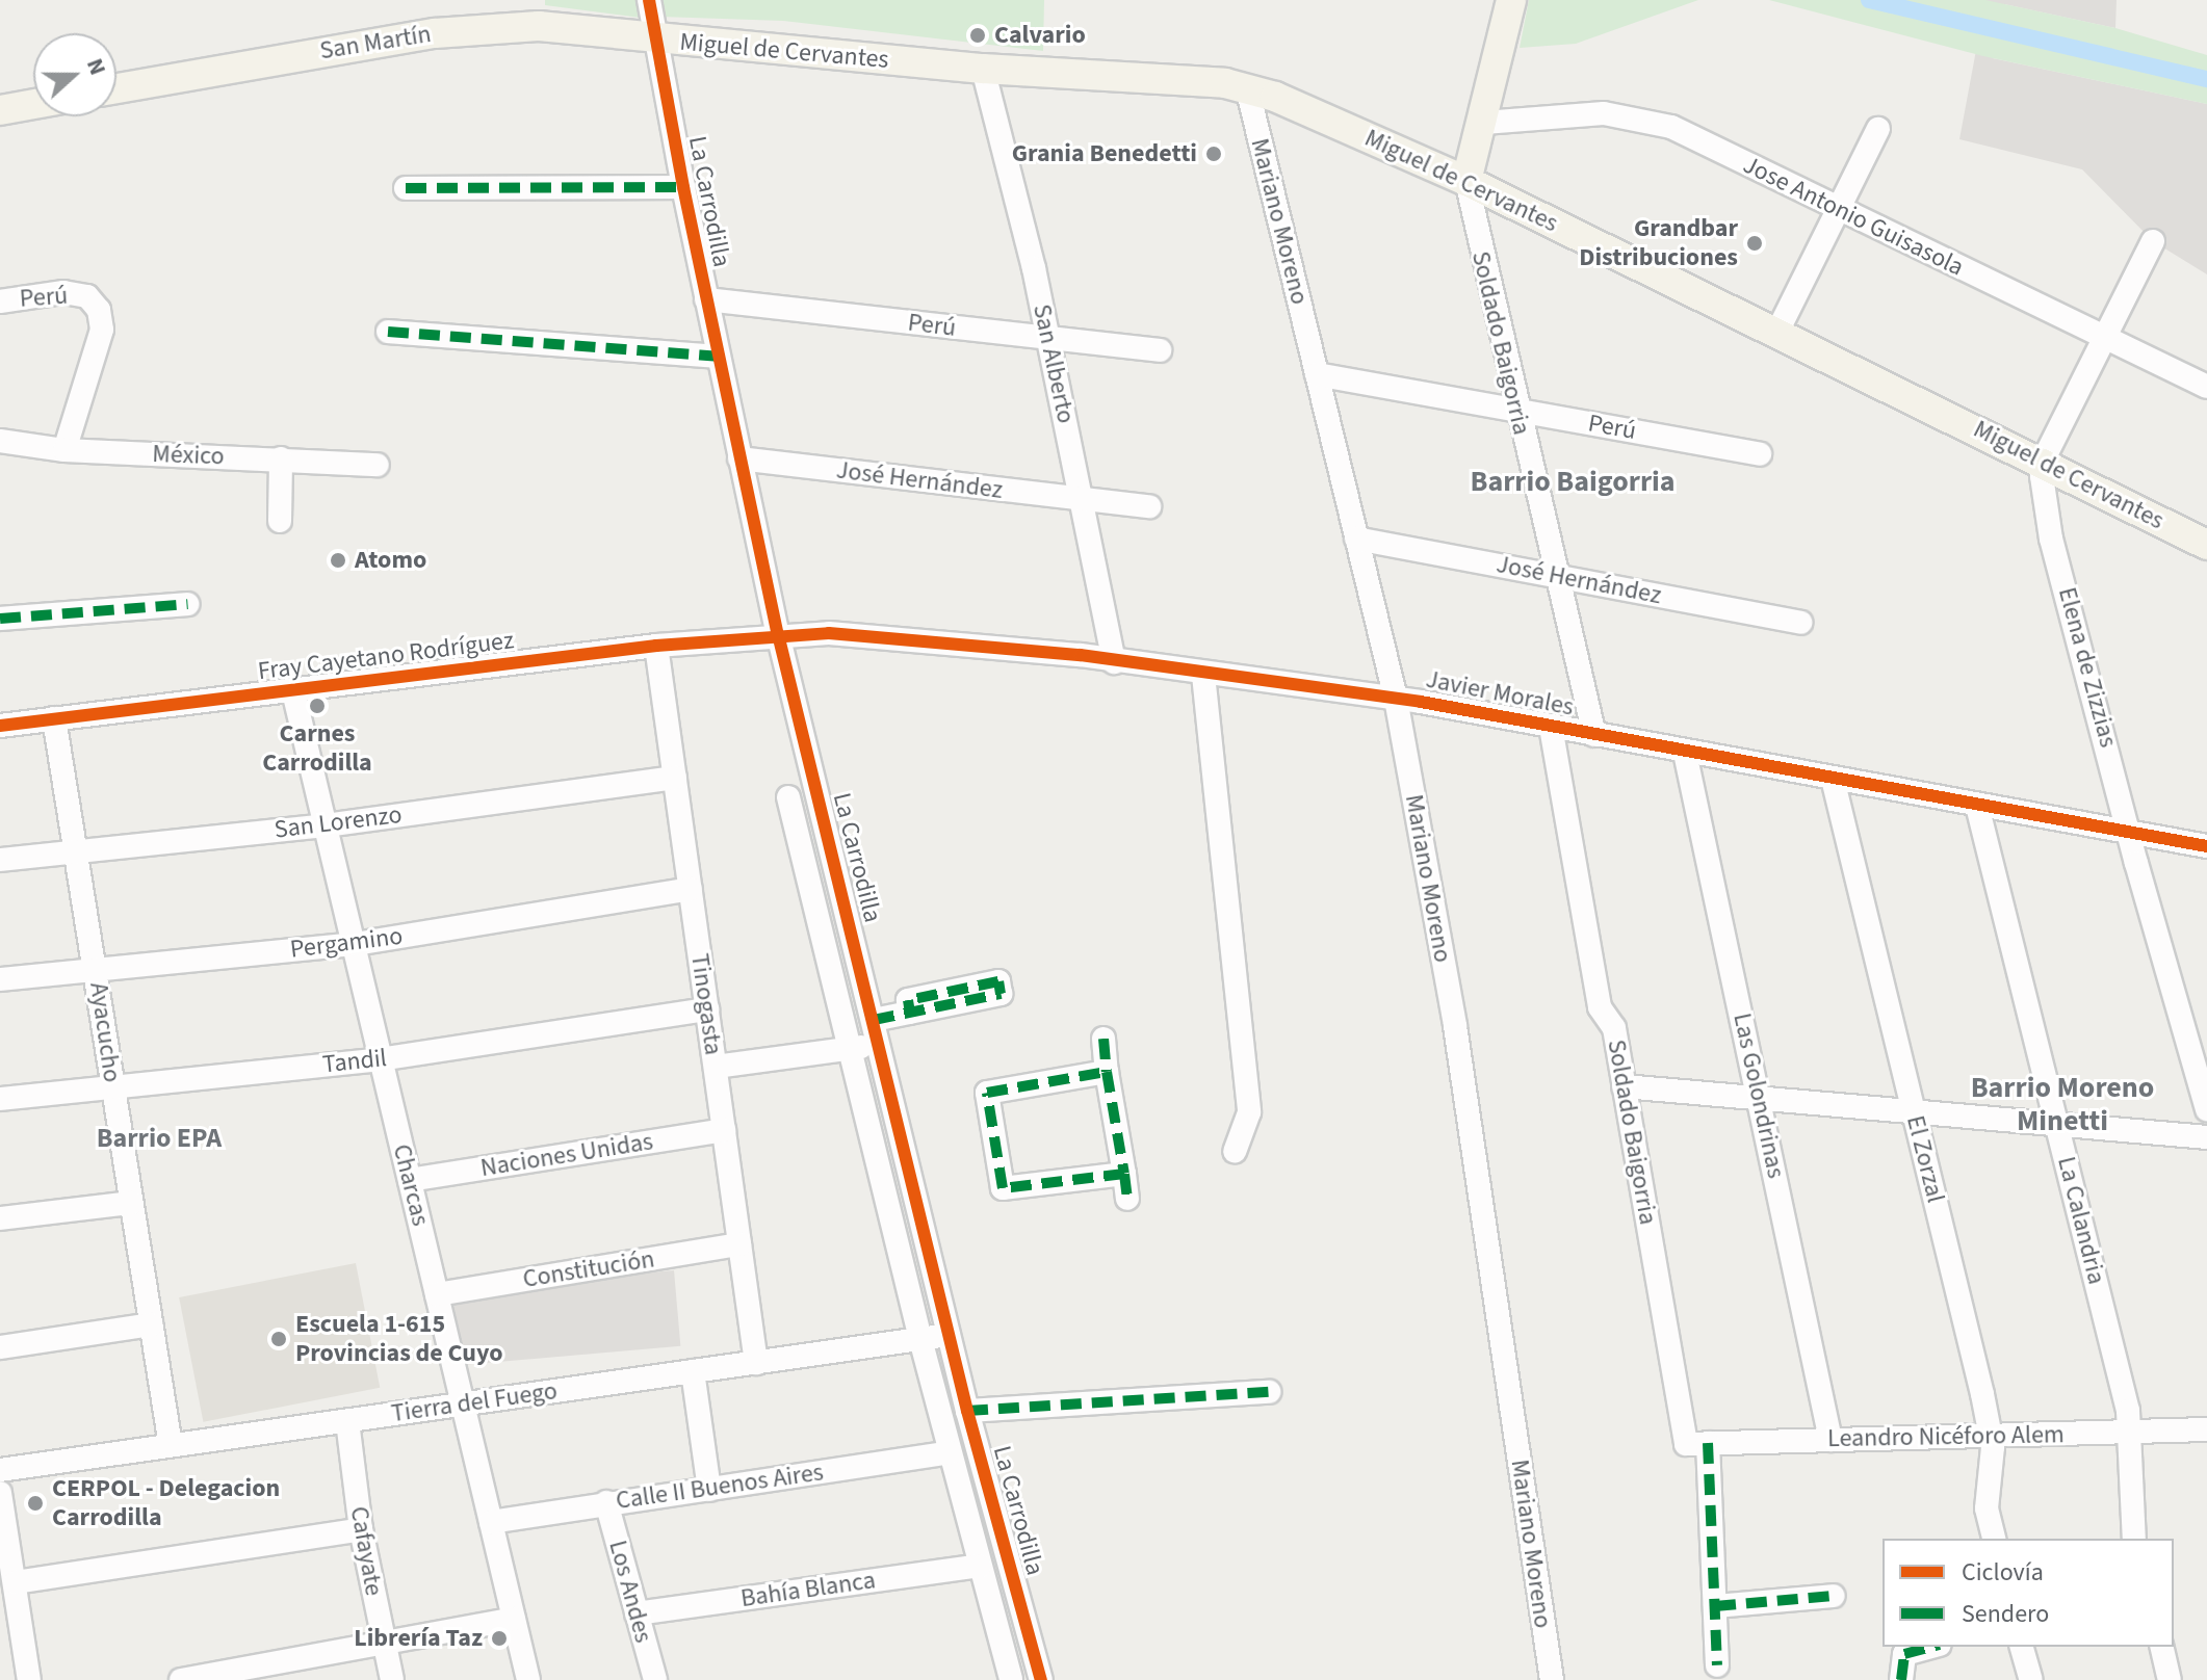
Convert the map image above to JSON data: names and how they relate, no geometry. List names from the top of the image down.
{
  "streets": {
    "main road": ["San Martín", "Miguel de Cervantes", "Soldado Baigorria"],
    "street": [
      "La Carrodilla",
      "Jose Antonio Guisasola",
      "Mariano Moreno",
      "Perú",
      "San Alberto",
      "México",
      "José Hernández",
      "Fray Cayetano Rodríguez",
      "Elena de Zizzias",
      "Javier Morales",
      "San Lorenzo",
      "Pergamino",
      "Tinogasta",
      "Ayacucho",
      "Tandil",
      "Las Golondrinas",
      "Naciones Unidas",
      "El Zorzal",
      "Charcas",
      "La Calandria",
      "Constitución",
      "Tierra del Fuego",
      "Leandro Nicéforo Alem",
      "Calle II Buenos Aires",
      "Cafayate",
      "Bahía Blanca",
      "Los Andes"
    ]
  },
  "crossings": [
    ["San Martín", "Miguel de Cervantes"],
    ["San Martín", "La Carrodilla"],
    ["Miguel de Cervantes", "La Carrodilla"],
    ["Miguel de Cervantes", "Mariano Moreno"],
    ["Miguel de Cervantes", "Soldado Baigorria"],
    ["Miguel de Cervantes", "San Alberto"],
    ["Miguel de Cervantes", "Elena de Zizzias"],
    ["La Carrodilla", "Perú"],
    ["La Carrodilla", "José Hernández"],
    ["La Carrodilla", "Fray Cayetano Rodríguez"],
    ["La Carrodilla", "Javier Morales"],
    ["La Carrodilla", "Tierra del Fuego"],
    ["La Carrodilla", "Calle II Buenos Aires"],
    ["La Carrodilla", "Bahía Blanca"],
    ["Jose Antonio Guisasola", "Soldado Baigorria"],
    ["Mariano Moreno", "Perú"],
    ["Mariano Moreno", "José Hernández"],
    ["Mariano Moreno", "Javier Morales"],
    ["Perú", "Soldado Baigorria"],
    ["Perú", "San Alberto"],
    ["Perú", "México"],
    ["Soldado Baigorria", "José Hernández"],
    ["Soldado Baigorria", "Javier Morales"],
    ["Soldado Baigorria", "Leandro Nicéforo Alem"],
    ["San Alberto", "José Hernández"],
    ["San Alberto", "Javier Morales"],
    ["Fray Cayetano Rodríguez", "Javier Morales"],
    ["Fray Cayetano Rodríguez", "Tinogasta"],
    ["Fray Cayetano Rodríguez", "Ayacucho"],
    ["Fray Cayetano Rodríguez", "Charcas"],
    ["Elena de Zizzias", "Javier Morales"],
    ["Javier Morales", "Las Golondrinas"],
    ["Javier Morales", "El Zorzal"],
    ["Javier Morales", "La Calandria"],
    ["San Lorenzo", "Tinogasta"],
    ["San Lorenzo", "Ayacucho"],
    ["San Lorenzo", "Charcas"],
    ["Pergamino", "Tinogasta"],
    ["Pergamino", "Ayacucho"],
    ["Pergamino", "Charcas"],
    ["Tinogasta", "Tandil"],
    ["Tinogasta", "Naciones Unidas"],
    ["Tinogasta", "Constitución"],
    ["Tinogasta", "Tierra del Fuego"],
    ["Ayacucho", "Tandil"],
    ["Ayacucho", "Tierra del Fuego"],
    ["Tandil", "Charcas"],
    ["Las Golondrinas", "Leandro Nicéforo Alem"],
    ["Naciones Unidas", "Charcas"],
    ["El Zorzal", "Leandro Nicéforo Alem"],
    ["Charcas", "Constitución"],
    ["Charcas", "Tierra del Fuego"],
    ["Charcas", "Calle II Buenos Aires"],
    ["La Calandria", "Leandro Nicéforo Alem"],
    ["Tierra del Fuego", "Cafayate"],
    ["Calle II Buenos Aires", "Los Andes"],
    ["Bahía Blanca", "Los Andes"]
  ],
  "districts": ["Barrio Baigorria", "Barrio Moreno Minetti", "Barrio EPA"],
  "places": [
    "Calvario",
    "Grania Benedetti",
    "Grandbar Distribuciones",
    "Atomo",
    "Carnes Carrodilla",
    "Escuela 1-615 Provincias de Cuyo",
    "CERPOL - Delegacion Carrodilla",
    "Librería Taz"
  ],
  "legend": ["Ciclovía", "Sendero"],
  "north": "right"
}
